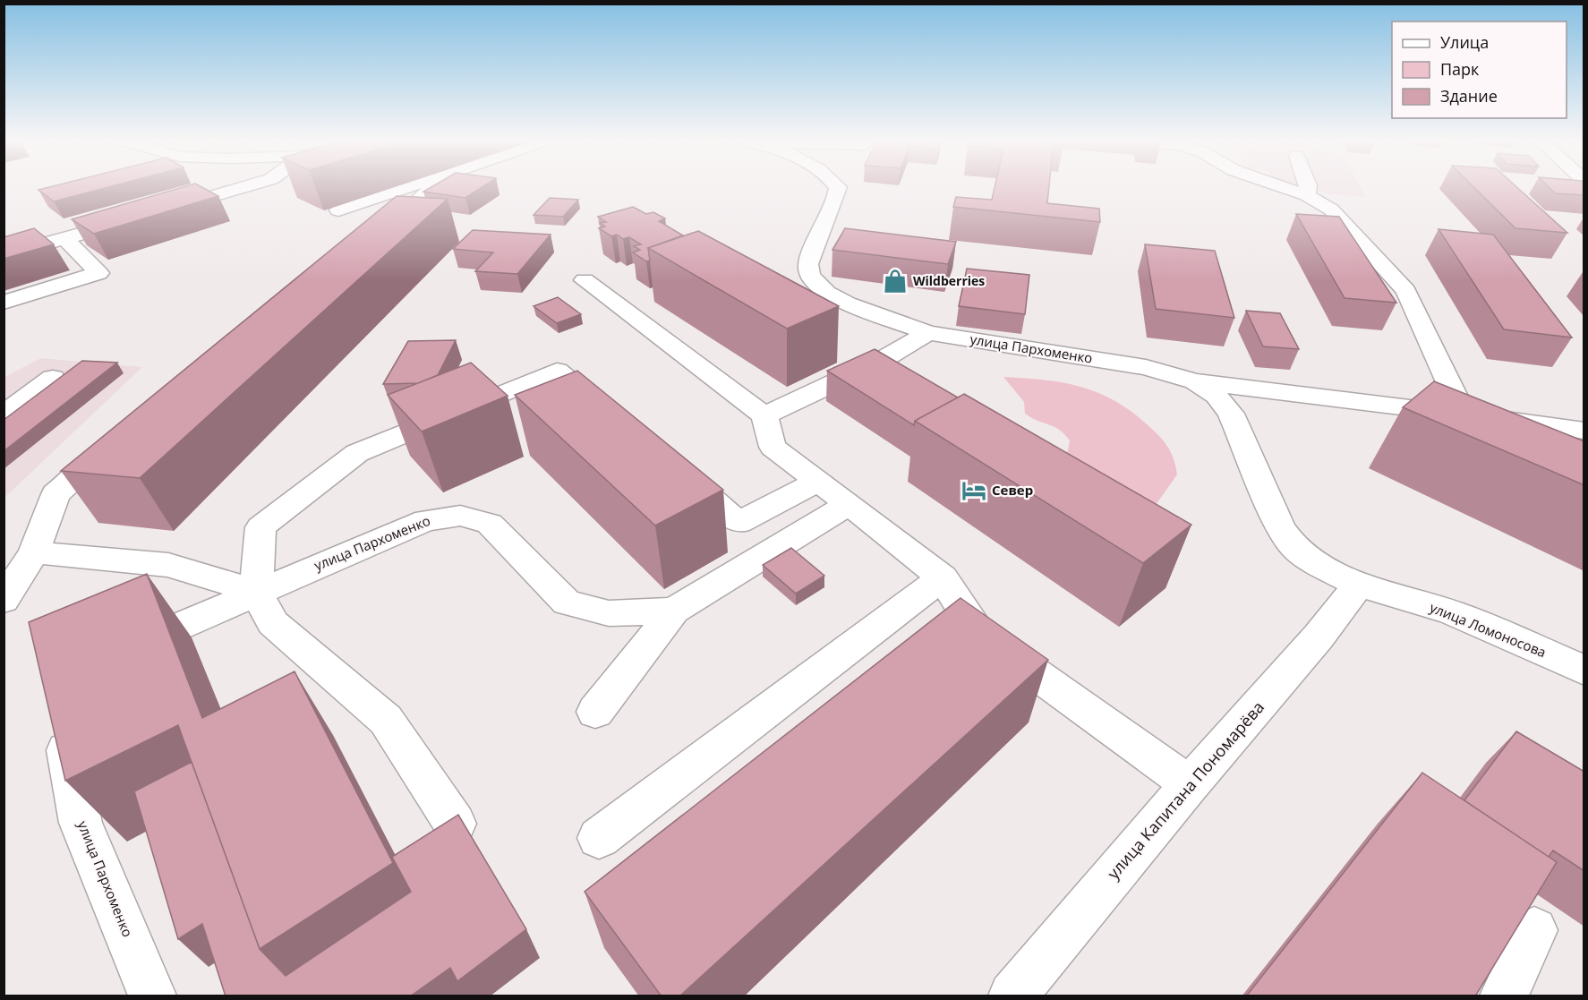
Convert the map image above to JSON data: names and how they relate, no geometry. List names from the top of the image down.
{
  "streets": {
    "street": ["улица Пархоменко", "улица Ломоносова", "улица Капитана Пономарёва"]
  },
  "crossings": [
    ["улица Ломоносова", "улица Капитана Пономарёва"]
  ],
  "places": {
    "shop": ["Wildberries"],
    "hotel": ["Север"]
  },
  "legend": ["Улица", "Парк", "Здание"]
}
